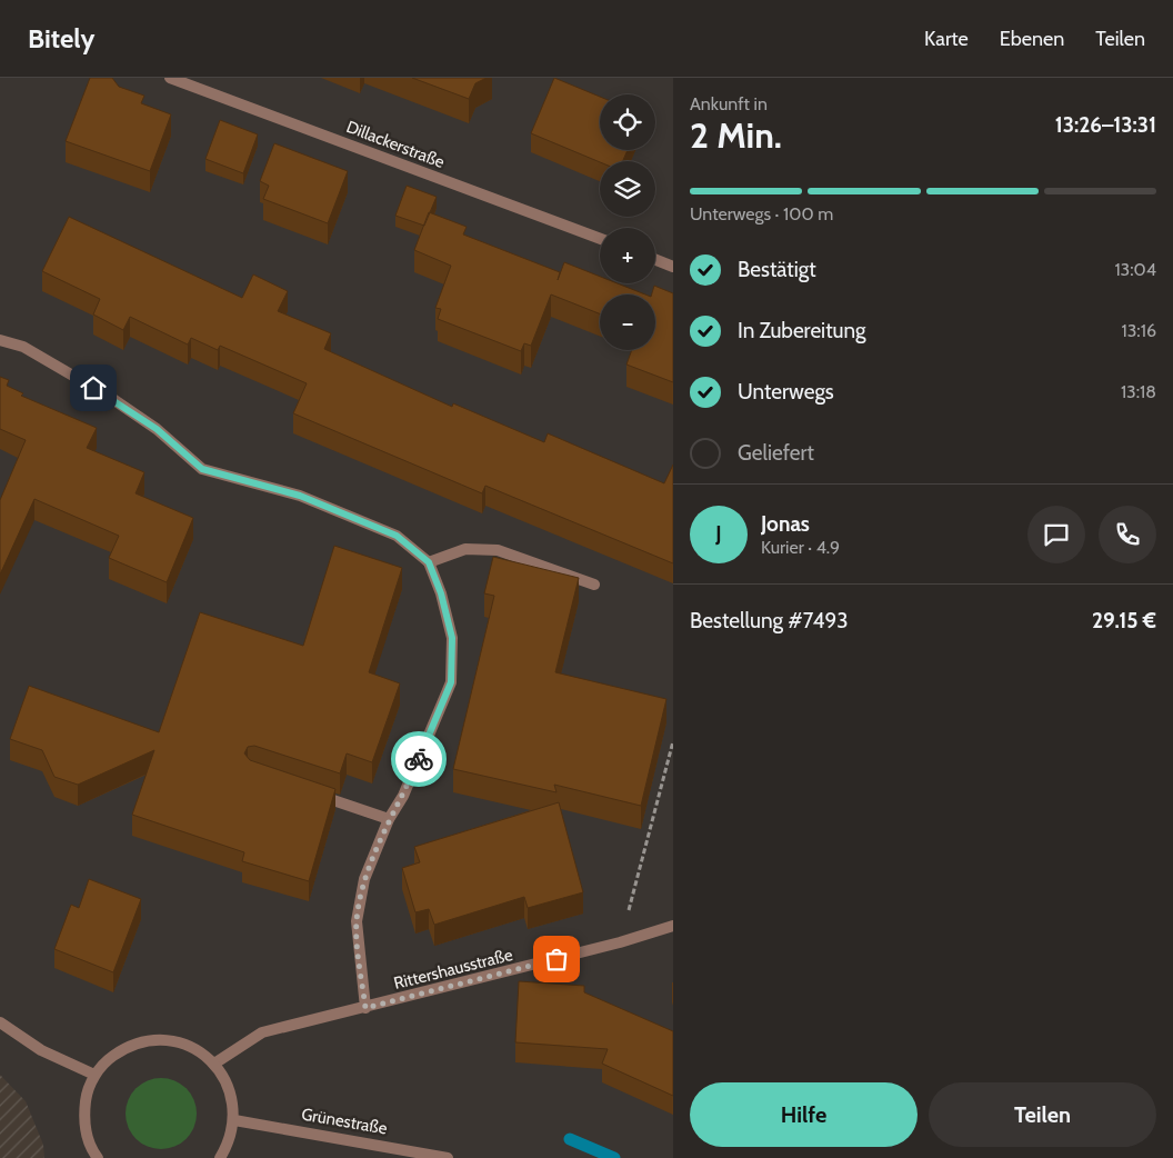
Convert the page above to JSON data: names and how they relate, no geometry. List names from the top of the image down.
{
  "streets": {
    "street": ["Dillackerstraße", "Rittershausstraße", "Grünestraße"]
  },
  "page": {
    "header": "Bitely",
    "nav": ["Karte", "Ebenen", "Teilen"],
    "heading": ["2 Min.", "Ankunft in", "13:26–13:31"],
    "panel": [
      "Jonas",
      "Kurier · 4.9",
      "Bestellung #7493",
      "29.15 €"
    ],
    "map_buttons": ["+", "−"],
    "bar": "Unterwegs · 100 m",
    "list": [
      ["Bestätigt", "13:04"],
      ["In Zubereitung", "13:16"],
      ["Unterwegs", "13:18"],
      "Geliefert"
    ],
    "round": "J",
    "buttons": ["Hilfe", "Teilen"]
  }
}
